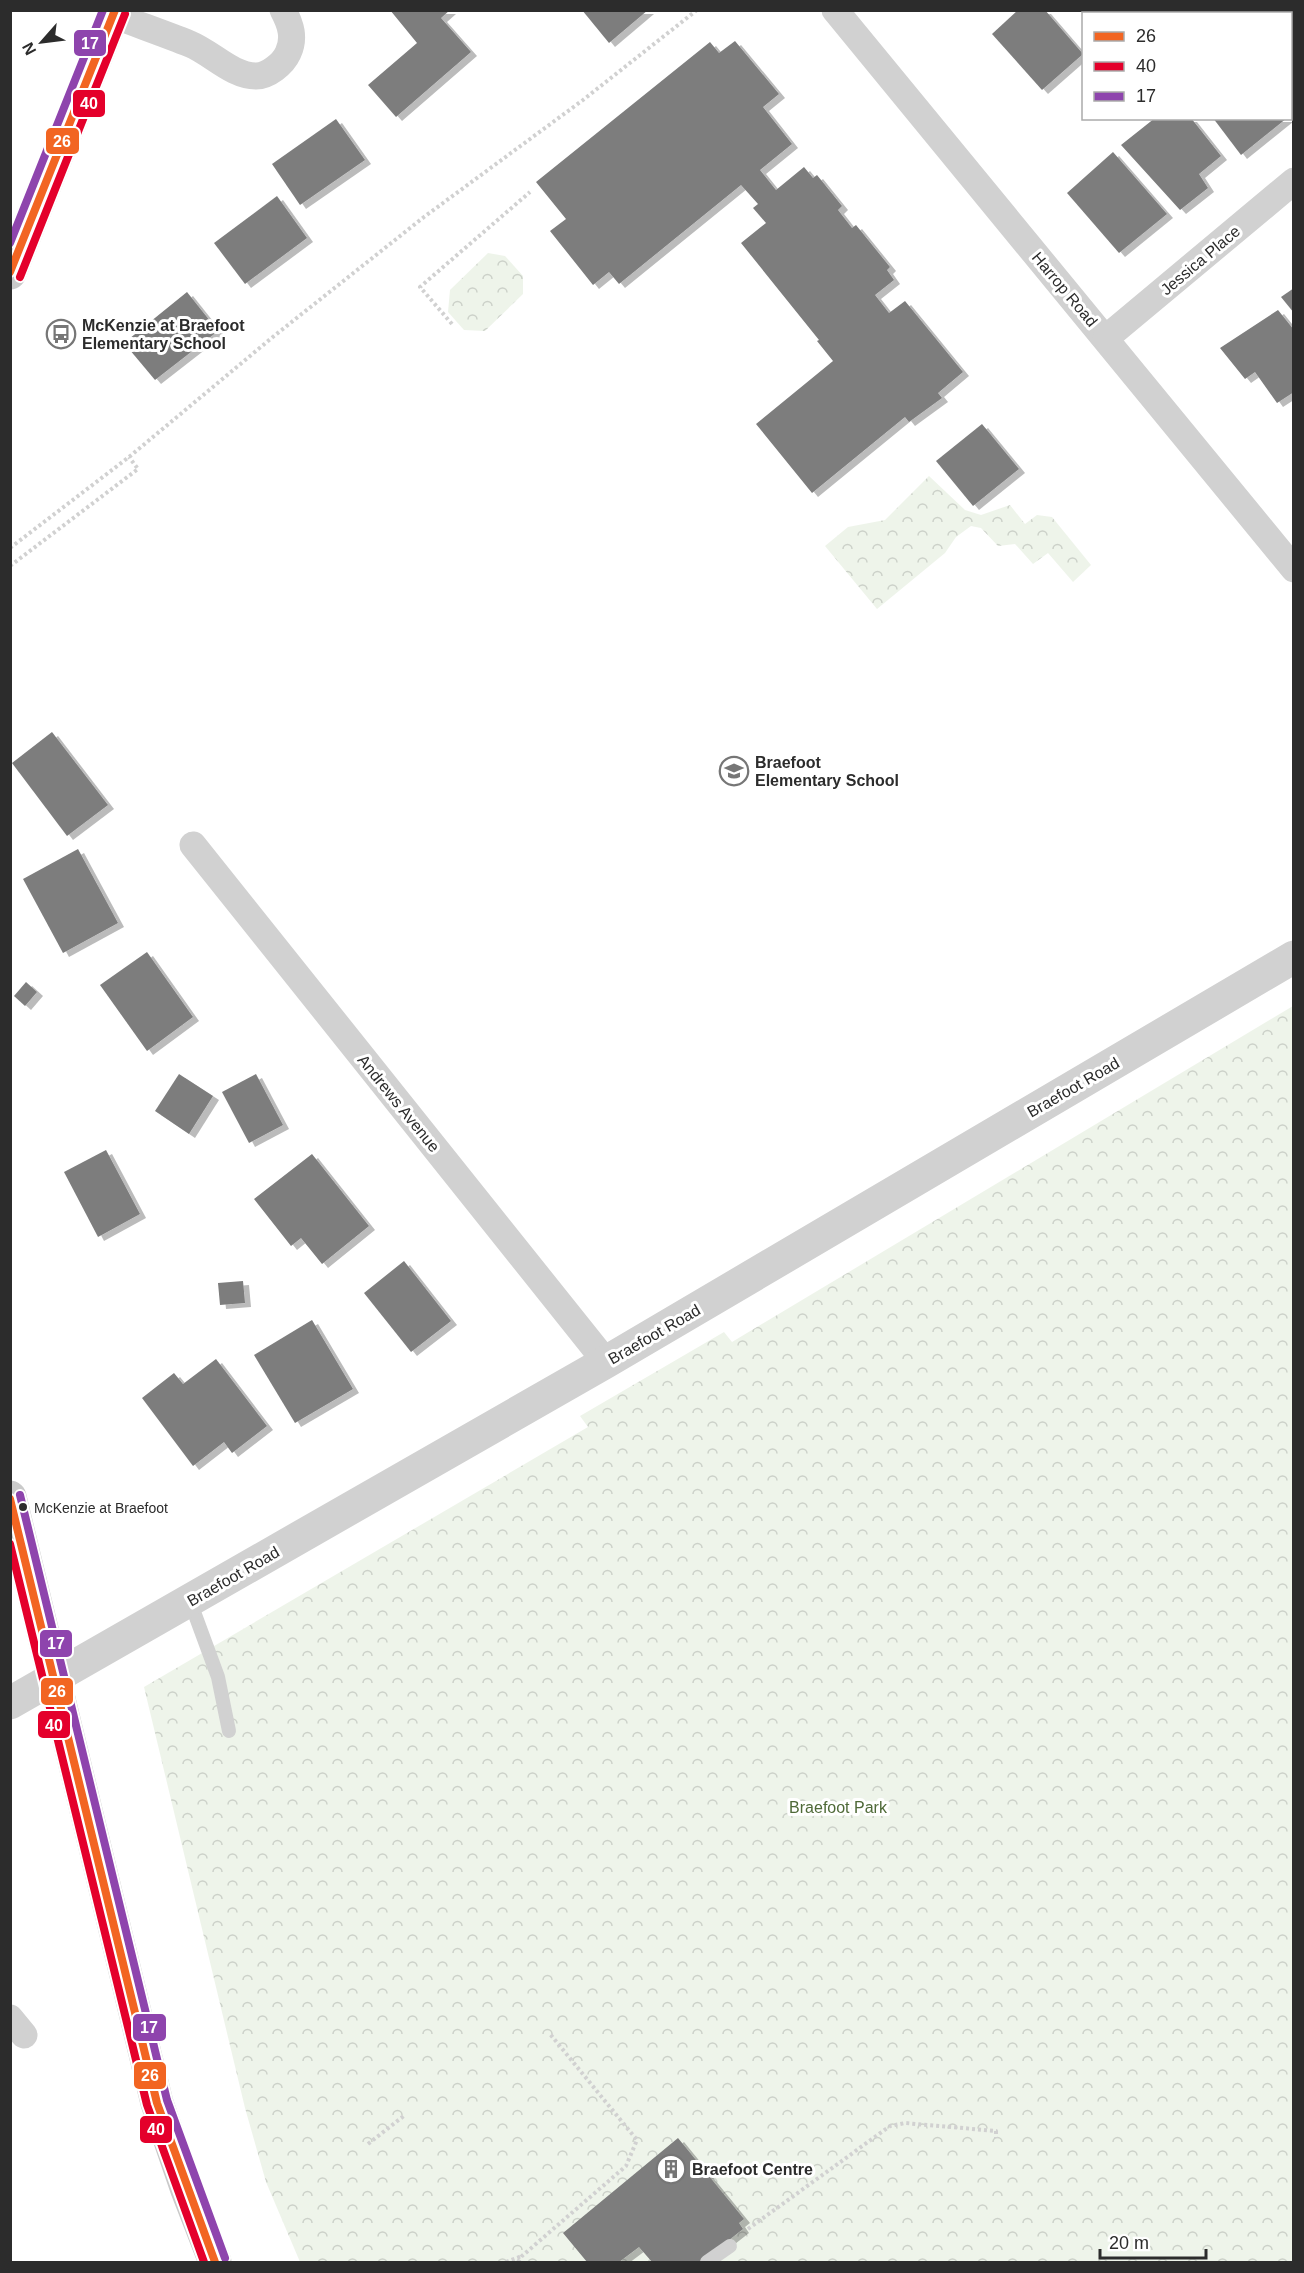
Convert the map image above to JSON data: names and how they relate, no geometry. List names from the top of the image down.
{
  "streets": {
    "street": [
      "Jessica Place",
      "Harrop Road",
      "Braefoot Road",
      "Andrews Avenue"
    ]
  },
  "crossings": [
    ["Jessica Place", "Harrop Road"],
    ["Braefoot Road", "Andrews Avenue"]
  ],
  "parks": ["Braefoot Park"],
  "places": {
    "bus stop": ["McKenzie at Braefoot Elementary School"],
    "school or university": ["Braefoot Elementary School"],
    "other": ["McKenzie at Braefoot"],
    "building": ["Braefoot Centre"]
  },
  "lines": ["transit line 26", "transit line 17", "transit line 40"],
  "legend": ["26", "40", "17"],
  "scale_bar": "20 m",
  "north": "bottom left"
}
